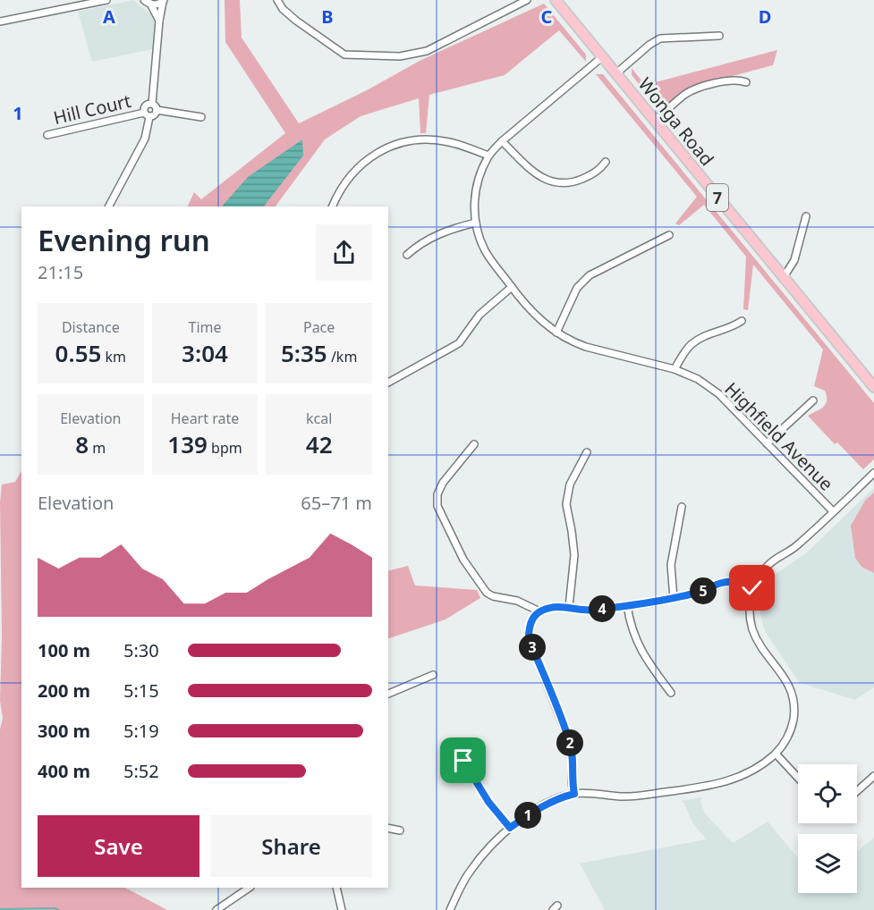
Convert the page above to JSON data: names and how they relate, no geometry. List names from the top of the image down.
{
  "streets": {
    "main road": ["Wonga Road", "7"],
    "street": ["Hill Court", "Highfield Avenue"]
  },
  "crossings": [
    ["Wonga Road", "Highfield Avenue"]
  ],
  "page": {
    "heading": ["Evening run", "21:15"],
    "stats": [
      ["Distance", "0.55 km"],
      ["Time", "3:04"],
      ["Pace", "5:35 /km"],
      ["Elevation", "8 m"],
      ["Heart rate", "139 bpm"],
      ["kcal", "42"]
    ],
    "chart": ["Elevation", "65–71 m"],
    "pins": [
      "5",
      "4",
      "3",
      "2",
      "1"
    ],
    "list": [
      {
        "name": "100 m",
        "note": "5:30"
      },
      {
        "name": "200 m",
        "note": "5:15"
      },
      {
        "name": "300 m",
        "note": "5:19"
      },
      {
        "name": "400 m",
        "note": "5:52"
      }
    ],
    "buttons": ["Save", "Share"]
  },
  "grid": {
    "columns": [
      "A",
      "B",
      "C",
      "D"
    ],
    "rows": ["1"]
  }
}
